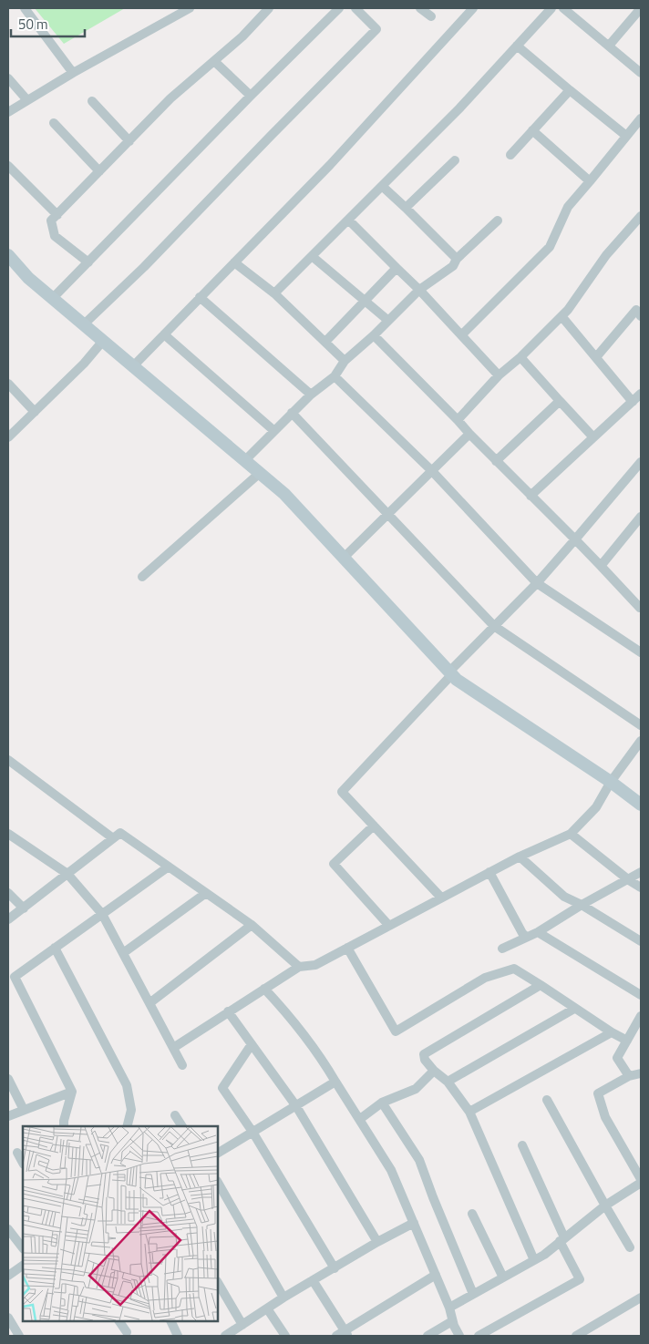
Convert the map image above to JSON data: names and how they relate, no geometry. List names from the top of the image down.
{
  "scale_bar": "50 m"
}
